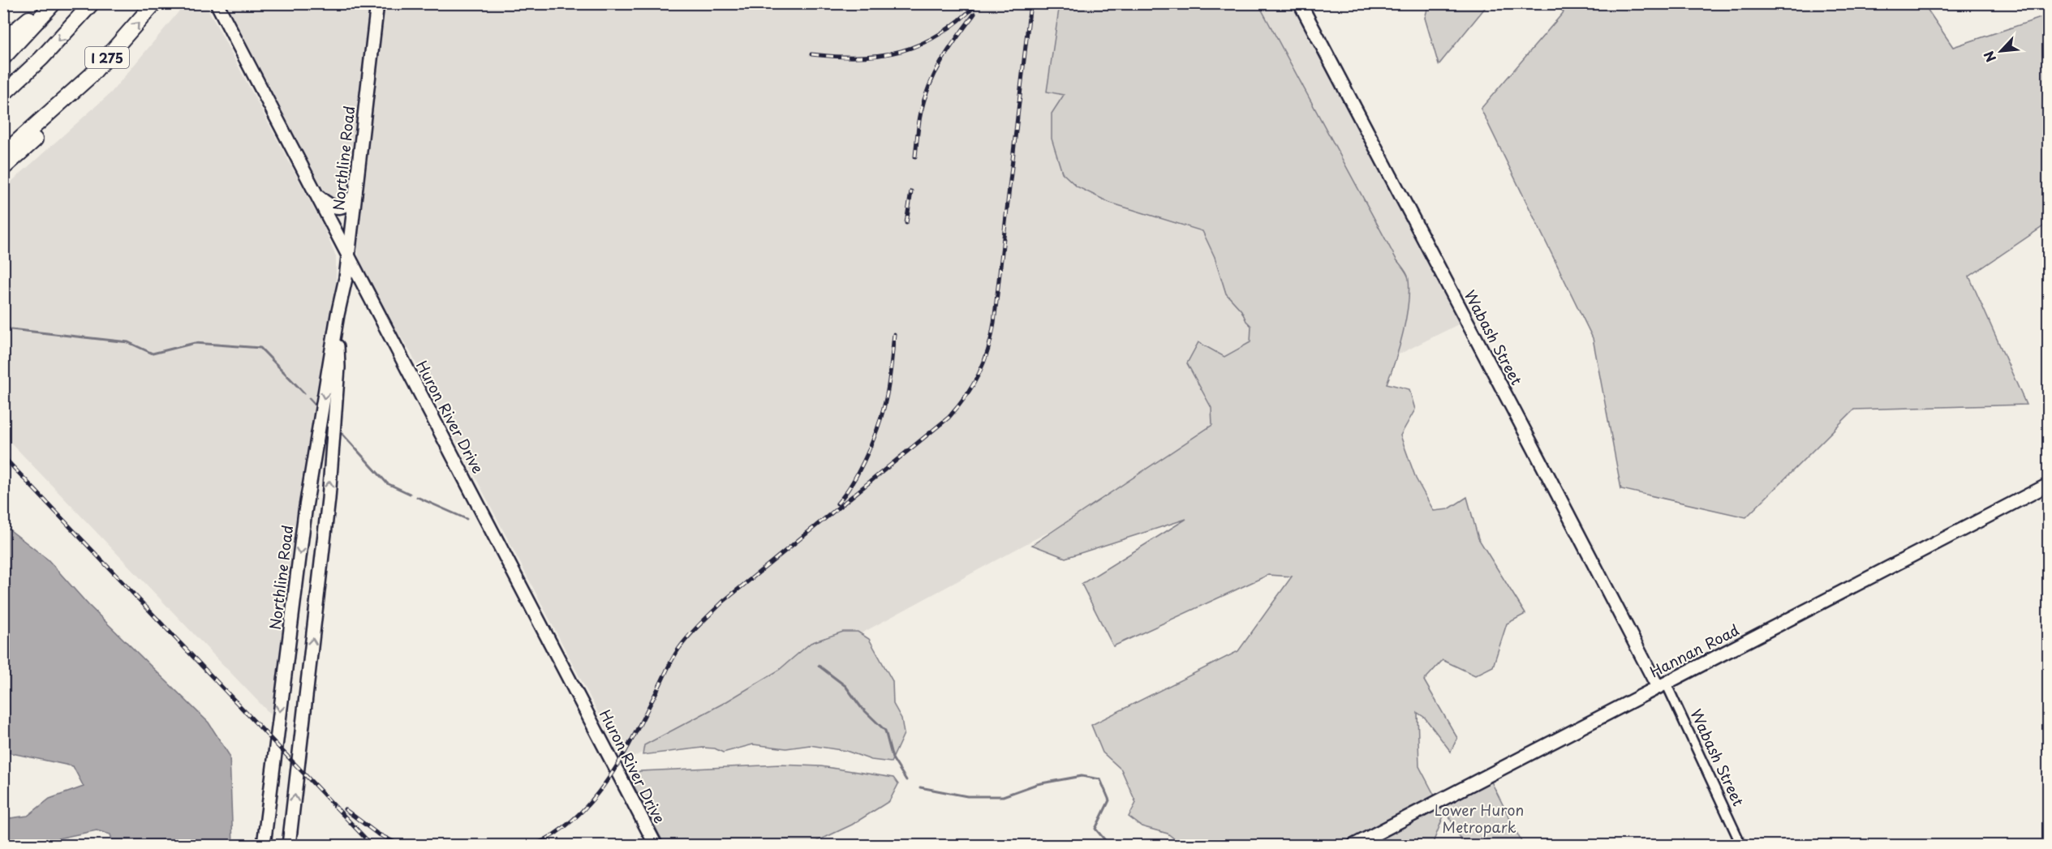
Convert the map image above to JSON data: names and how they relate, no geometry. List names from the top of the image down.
{
  "streets": {
    "highway": ["I 275"],
    "street": [
      "Northline Road",
      "Wabash Street",
      "Huron River Drive",
      "Hannan Road"
    ]
  },
  "crossings": [
    ["Northline Road", "Huron River Drive"],
    ["Wabash Street", "Hannan Road"]
  ],
  "parks": ["Lower Huron Metropark"],
  "north": "bottom left"
}
